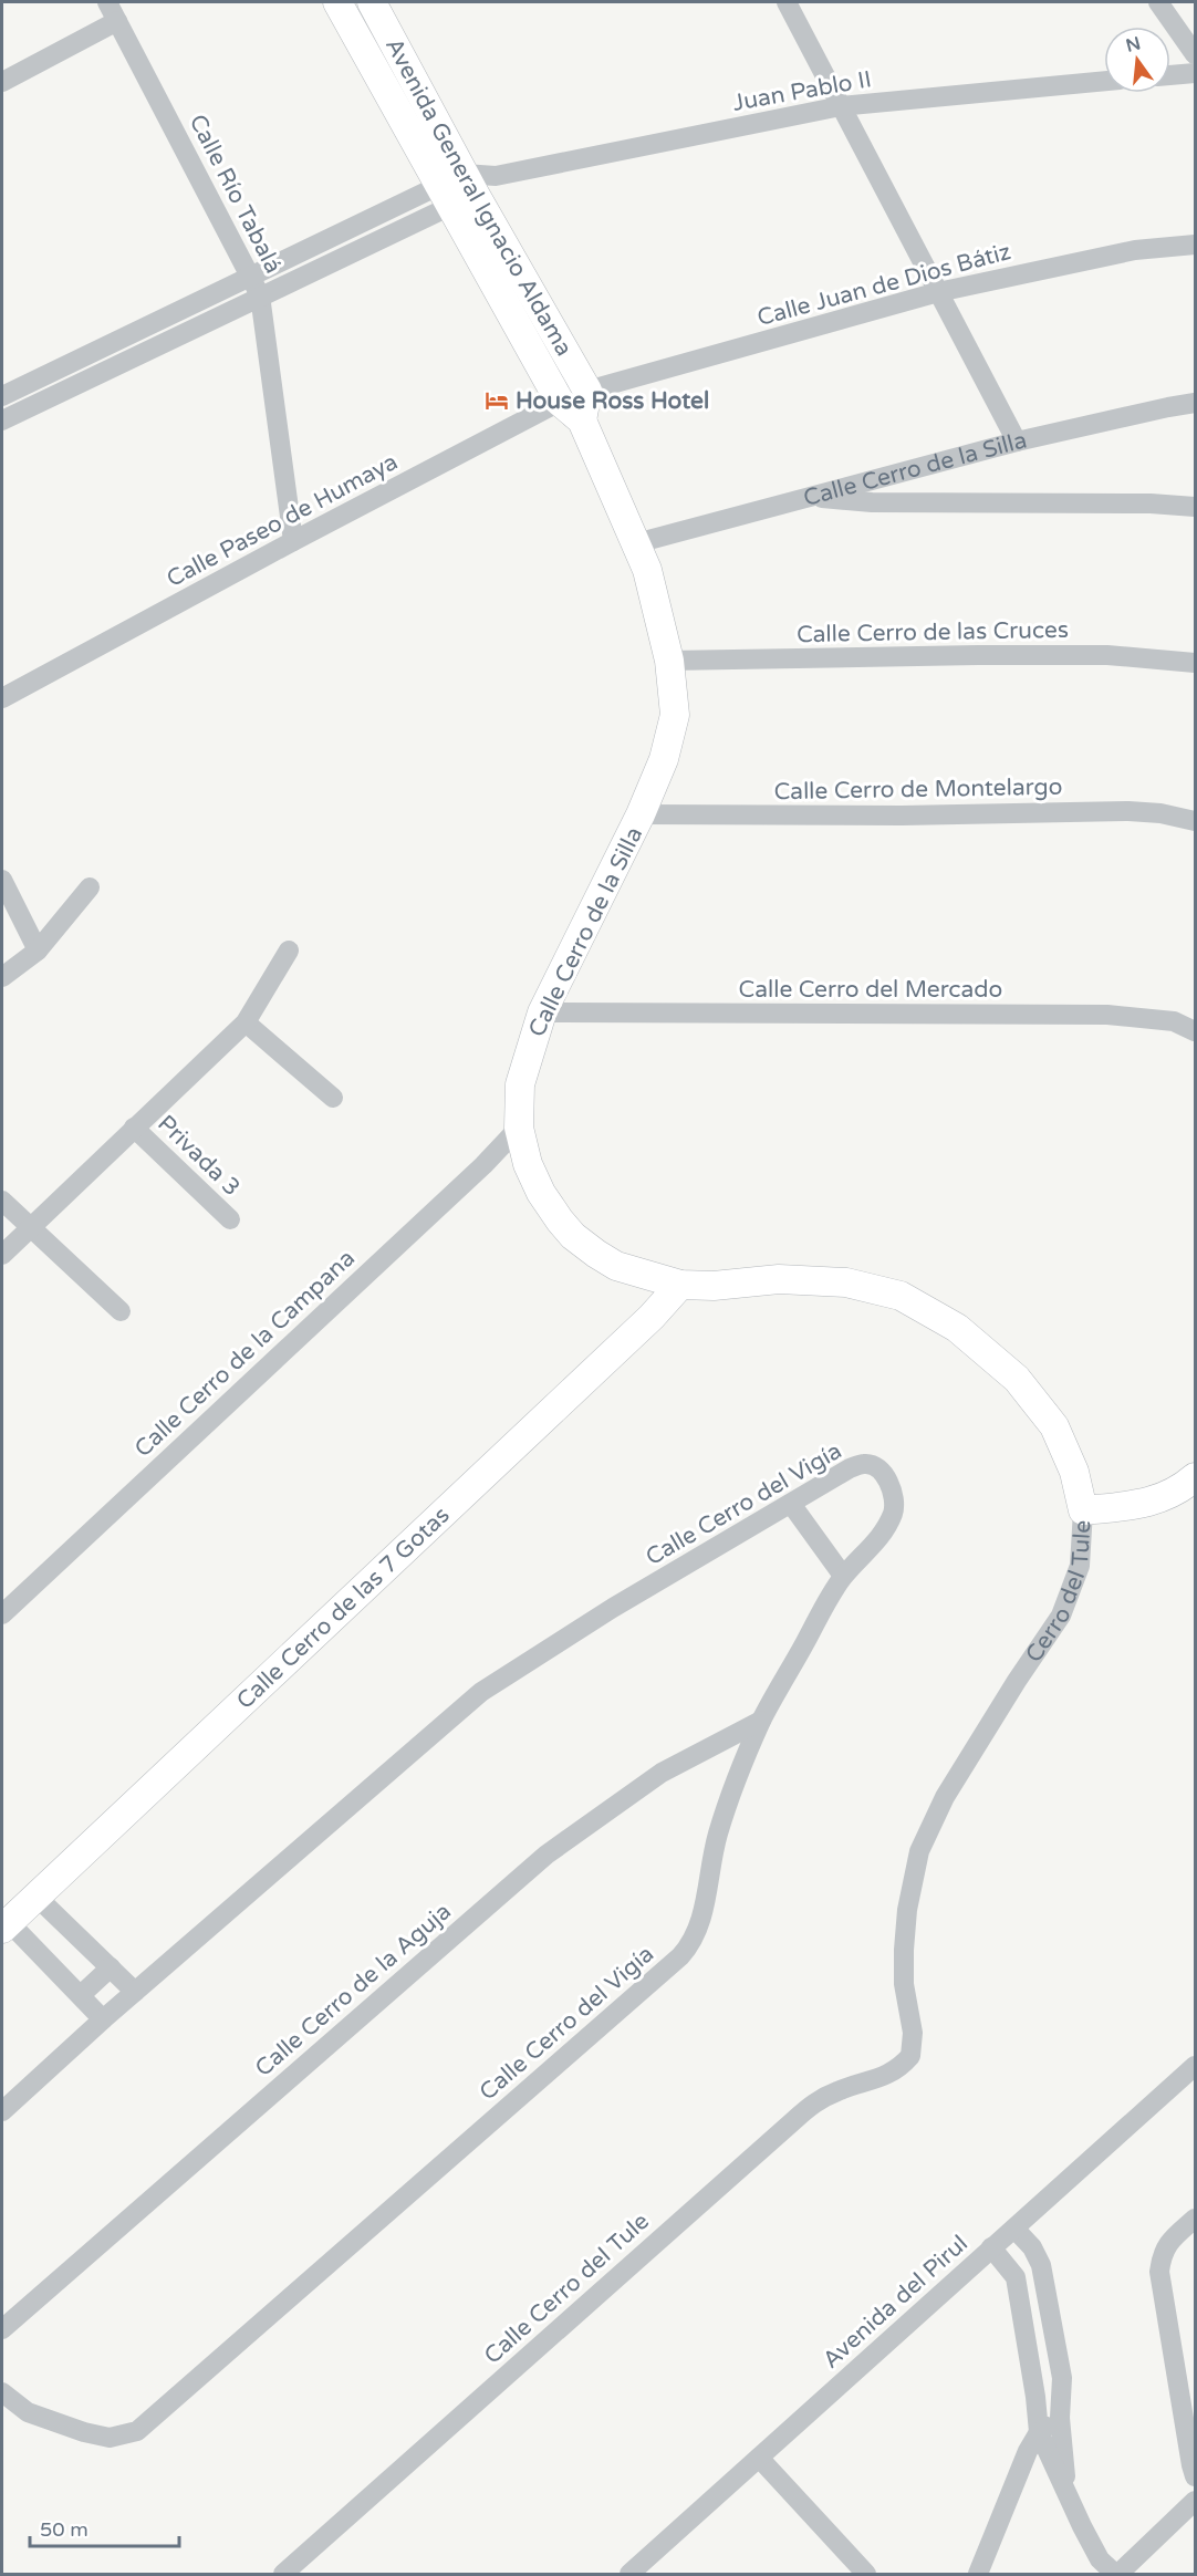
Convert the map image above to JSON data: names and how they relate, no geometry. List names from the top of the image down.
{
  "streets": {
    "street": [
      "Juan Pablo II",
      "Calle Río Tabalá",
      "Avenida General Ignacio Aldama",
      "Calle Juan de Dios Bátiz",
      "Calle Cerro de la Silla",
      "Calle Paseo de Humaya",
      "Calle Cerro de las Cruces",
      "Calle Cerro de Montelargo",
      "Calle Cerro del Mercado",
      "Privada 3",
      "Calle Cerro de la Campana",
      "Calle Cerro del Vigía",
      "Cerro del Tule",
      "Calle Cerro de las 7 Gotas",
      "Calle Cerro de la Aguja",
      "Calle Cerro del Tule",
      "Avenida del Pirul"
    ]
  },
  "crossings": [
    ["Juan Pablo II", "Avenida General Ignacio Aldama"],
    ["Calle Río Tabalá", "Calle Paseo de Humaya"],
    ["Avenida General Ignacio Aldama", "Calle Juan de Dios Bátiz"],
    ["Avenida General Ignacio Aldama", "Calle Cerro de la Silla"],
    ["Avenida General Ignacio Aldama", "Calle Paseo de Humaya"],
    ["Calle Juan de Dios Bátiz", "Calle Paseo de Humaya"],
    ["Calle Cerro de la Silla", "Calle Cerro de las Cruces"],
    ["Calle Cerro de la Silla", "Calle Cerro de Montelargo"],
    ["Calle Cerro de la Silla", "Calle Cerro del Mercado"],
    ["Calle Cerro de la Silla", "Calle Cerro de la Campana"],
    ["Calle Cerro de la Silla", "Cerro del Tule"],
    ["Calle Cerro de la Silla", "Calle Cerro de las 7 Gotas"],
    ["Calle Cerro del Vigía", "Calle Cerro de la Aguja"],
    ["Cerro del Tule", "Calle Cerro de las 7 Gotas"],
    ["Cerro del Tule", "Calle Cerro del Tule"]
  ],
  "places": {
    "hotel": ["House Ross Hotel"]
  },
  "scale_bar": "50 m",
  "north": "top"
}
